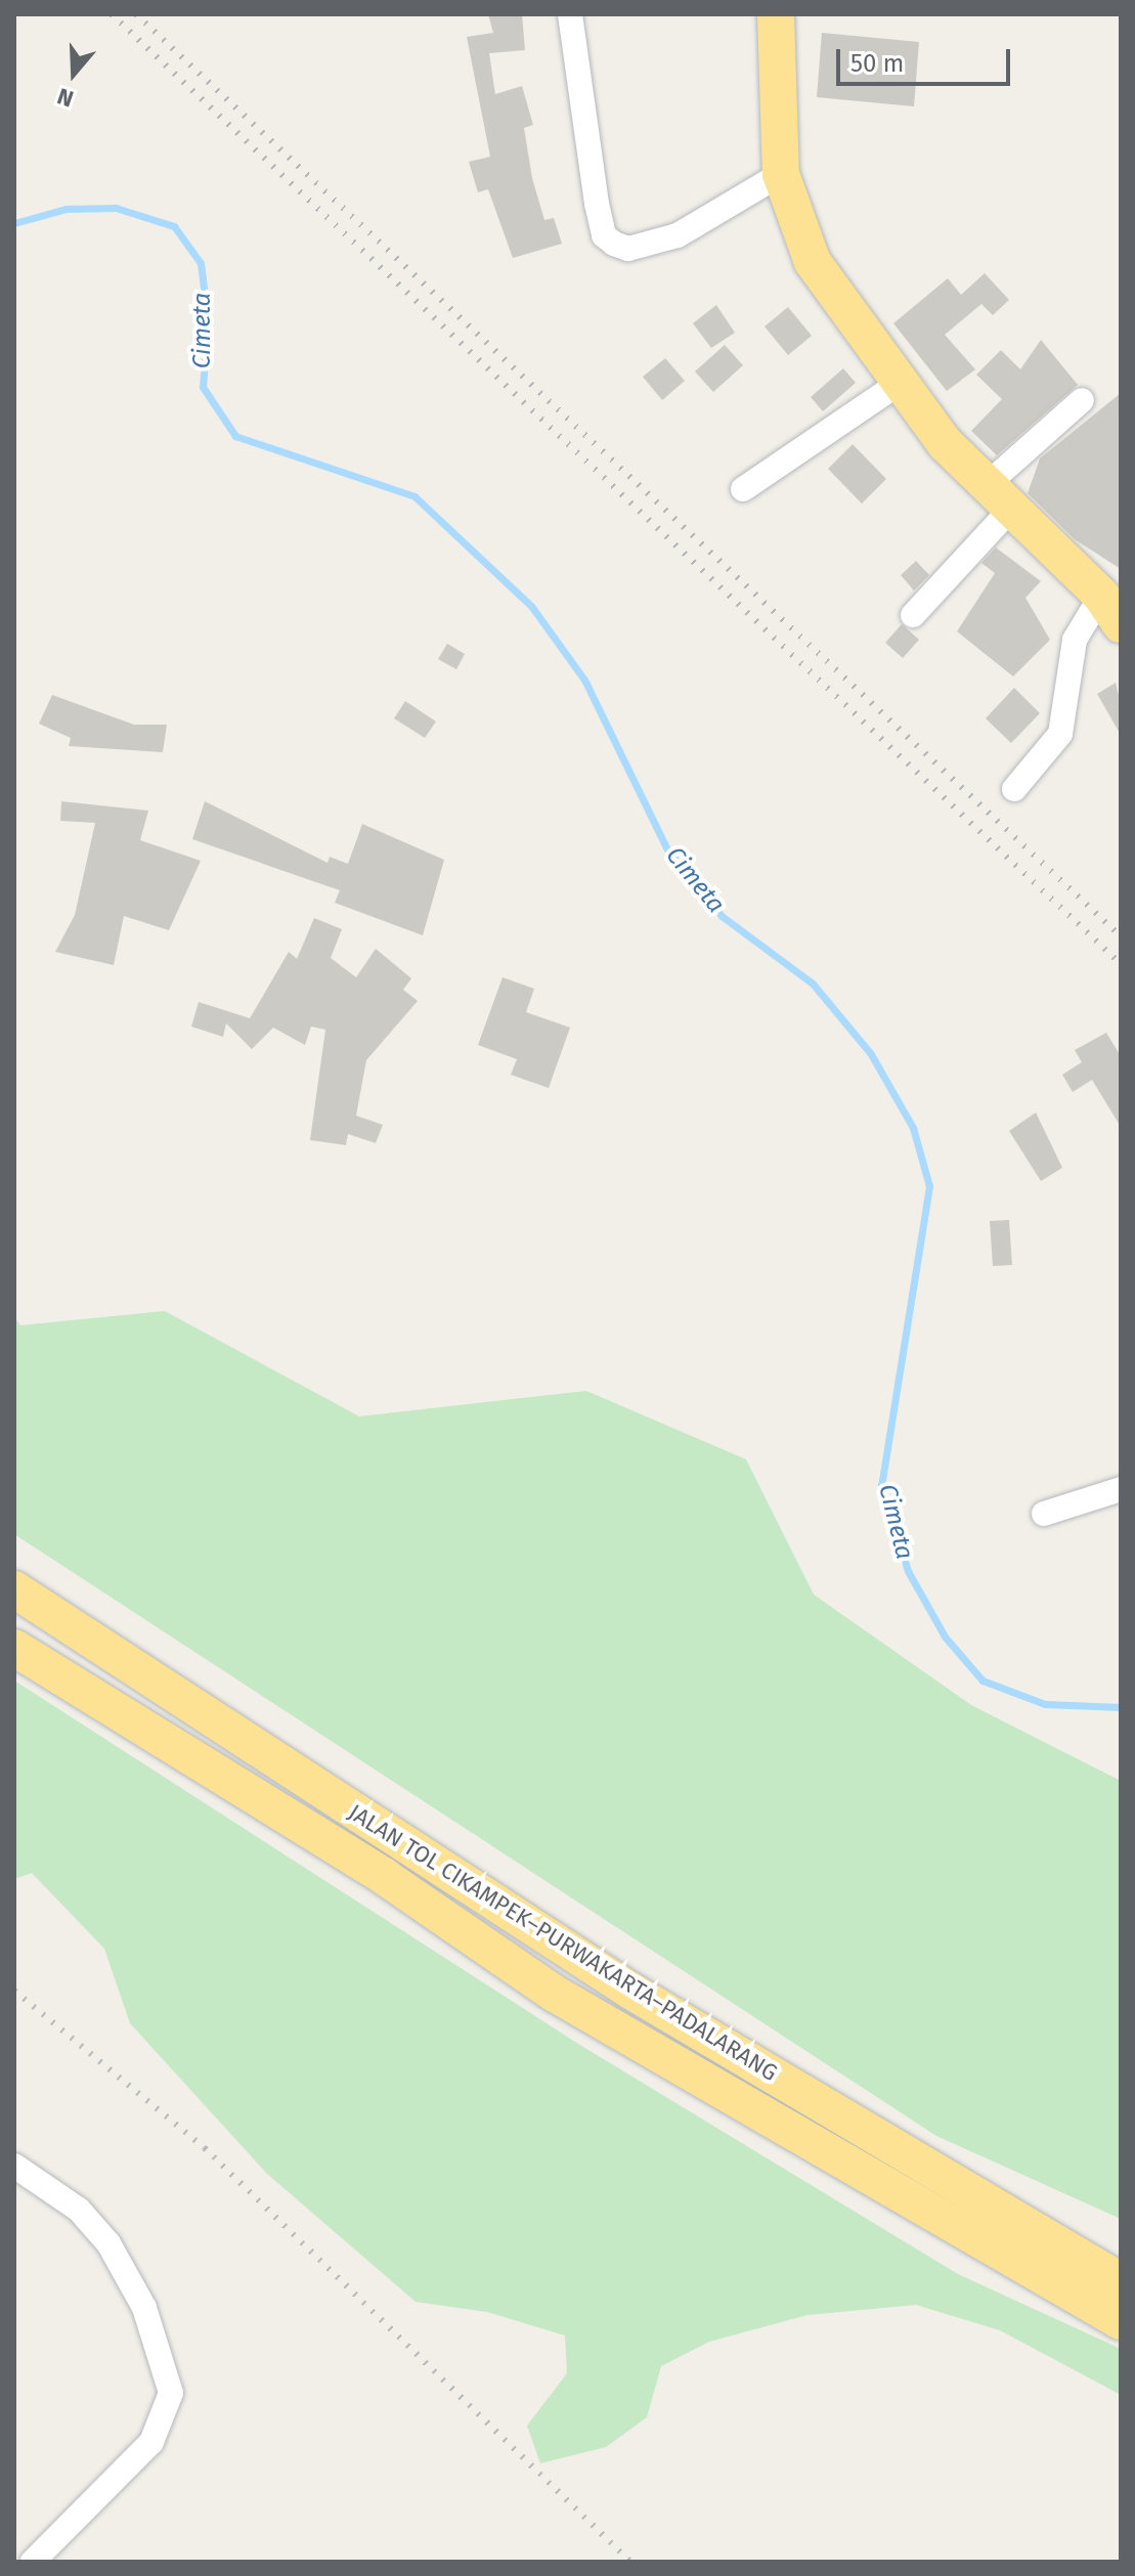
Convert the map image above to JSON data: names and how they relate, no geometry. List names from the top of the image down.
{
  "streets": {
    "highway": ["JALAN TOL CIKAMPEK–PURWAKARTA–PADALARANG"]
  },
  "water": ["Cimeta"],
  "scale_bar": "50 m",
  "north": "bottom"
}
